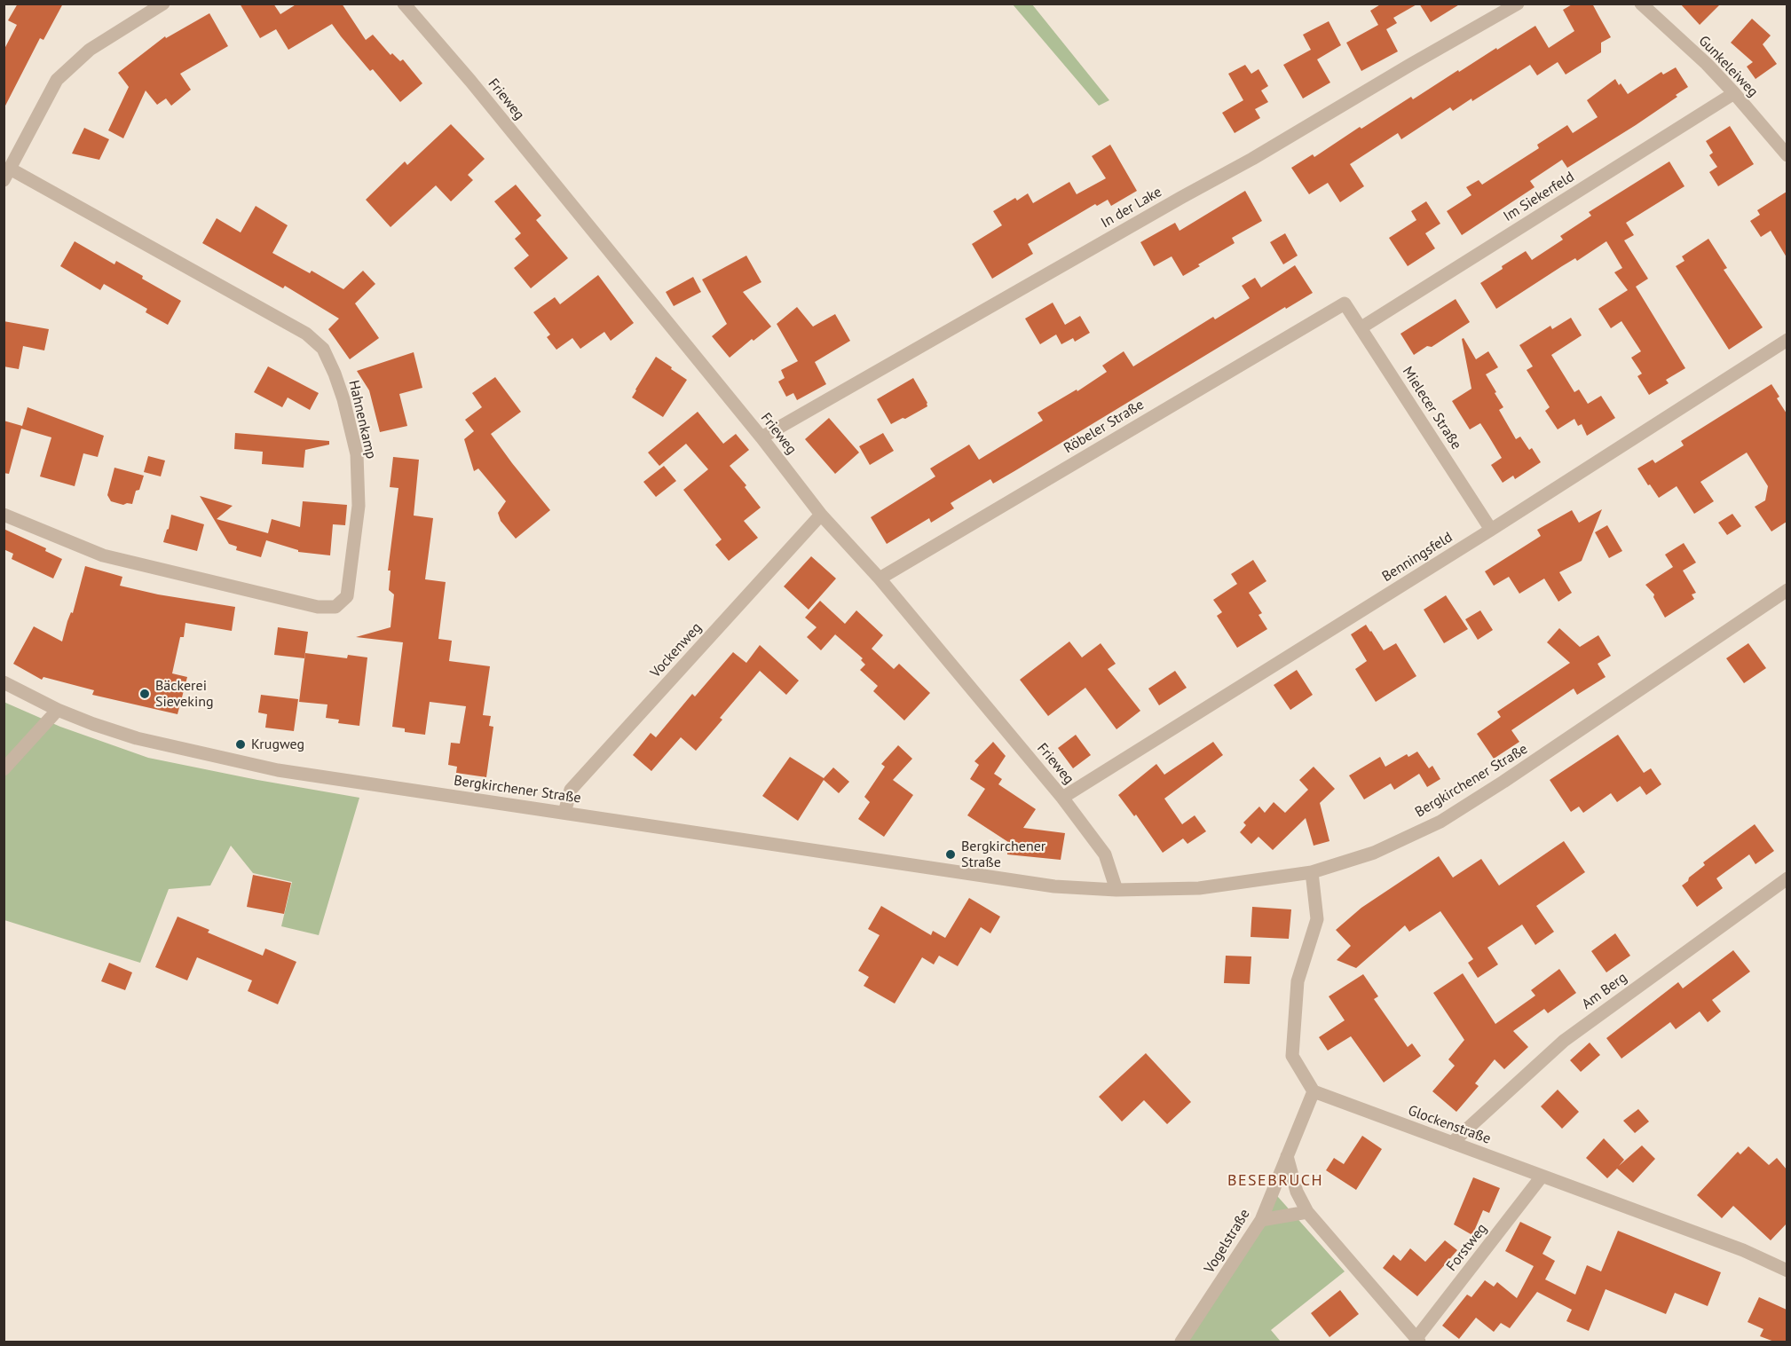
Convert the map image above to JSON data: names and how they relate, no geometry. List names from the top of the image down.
{
  "streets": {
    "street": [
      "Gunkeleiweg",
      "Frieweg",
      "Im Siekerfeld",
      "In der Lake",
      "Mielecer Straße",
      "Hahnenkamp",
      "Röbeler Straße",
      "Benningsfeld",
      "Vockenweg",
      "Bergkirchener Straße",
      "Am Berg",
      "Glockenstraße",
      "Vogelstraße",
      "Forstweg"
    ]
  },
  "crossings": [
    ["Gunkeleiweg", "Im Siekerfeld"],
    ["Frieweg", "In der Lake"],
    ["Frieweg", "Röbeler Straße"],
    ["Frieweg", "Benningsfeld"],
    ["Frieweg", "Vockenweg"],
    ["Frieweg", "Bergkirchener Straße"],
    ["Im Siekerfeld", "Mielecer Straße"],
    ["Mielecer Straße", "Röbeler Straße"],
    ["Mielecer Straße", "Benningsfeld"],
    ["Vockenweg", "Bergkirchener Straße"],
    ["Am Berg", "Glockenstraße"],
    ["Glockenstraße", "Vogelstraße"],
    ["Glockenstraße", "Forstweg"],
    ["Vogelstraße", "Forstweg"]
  ],
  "districts": ["BESEBRUCH"],
  "places": ["Bäckerei Sieveking", "Krugweg", "Bergkirchener Straße"]
}
